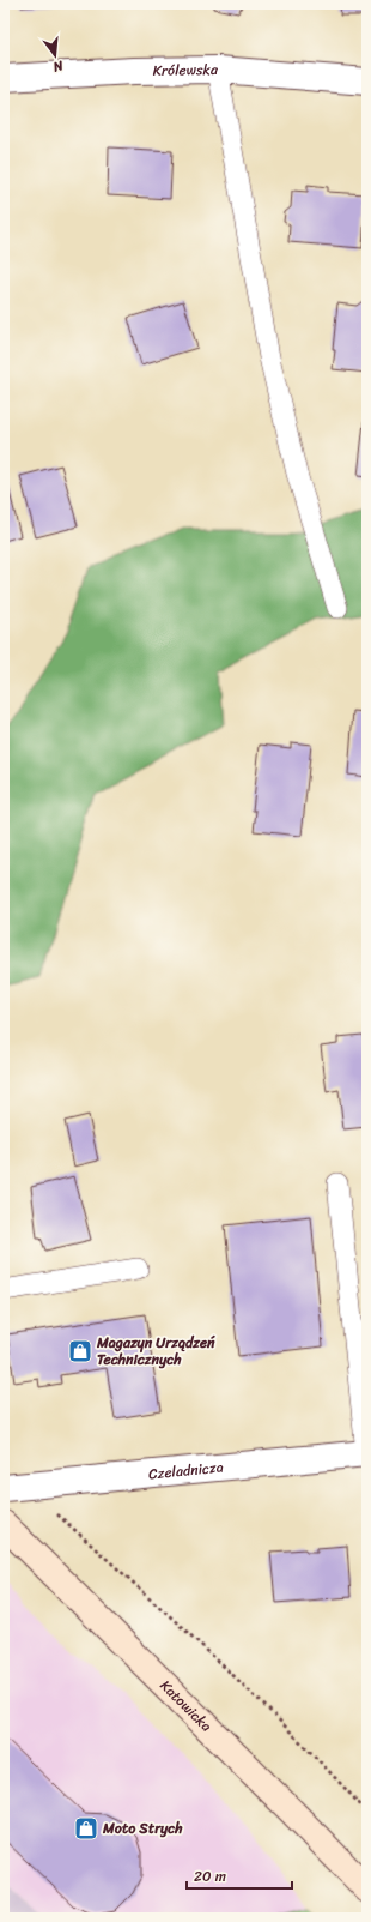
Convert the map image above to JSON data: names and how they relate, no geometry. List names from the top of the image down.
{
  "streets": {
    "street": ["Królewska", "Czeladnicza", "Katowicka"]
  },
  "places": {
    "shop": ["Magazyn Urządzeń Technicznych", "Moto Strych"]
  },
  "scale_bar": "20 m",
  "north": "bottom"
}
